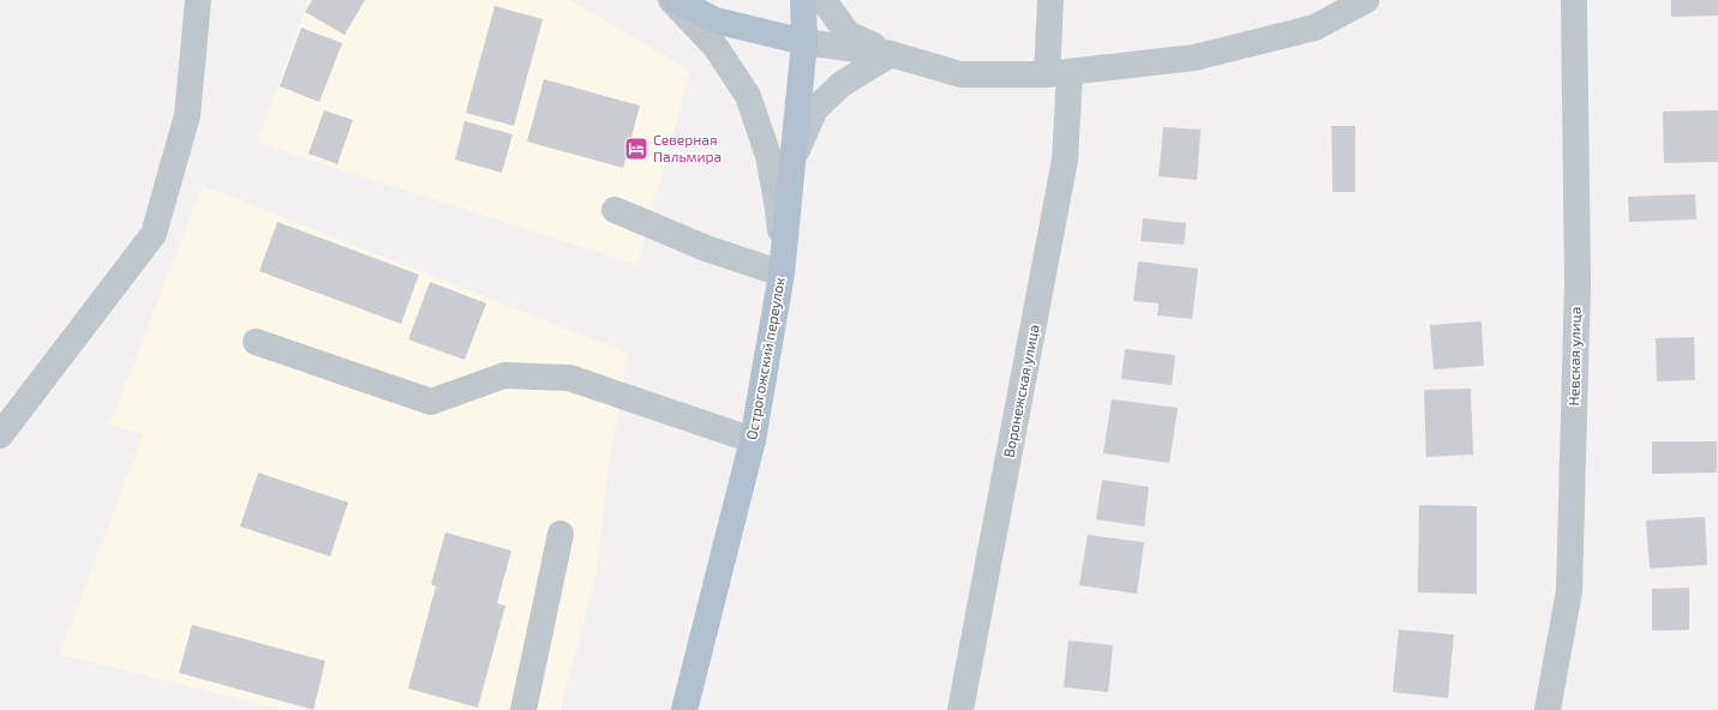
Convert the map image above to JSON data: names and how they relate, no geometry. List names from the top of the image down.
{
  "streets": {
    "main road": ["Острогожский переулок"],
    "street": ["Невская улица", "Воронежская улица"]
  },
  "places": {
    "hotel": ["Северная Пальмира"]
  }
}
